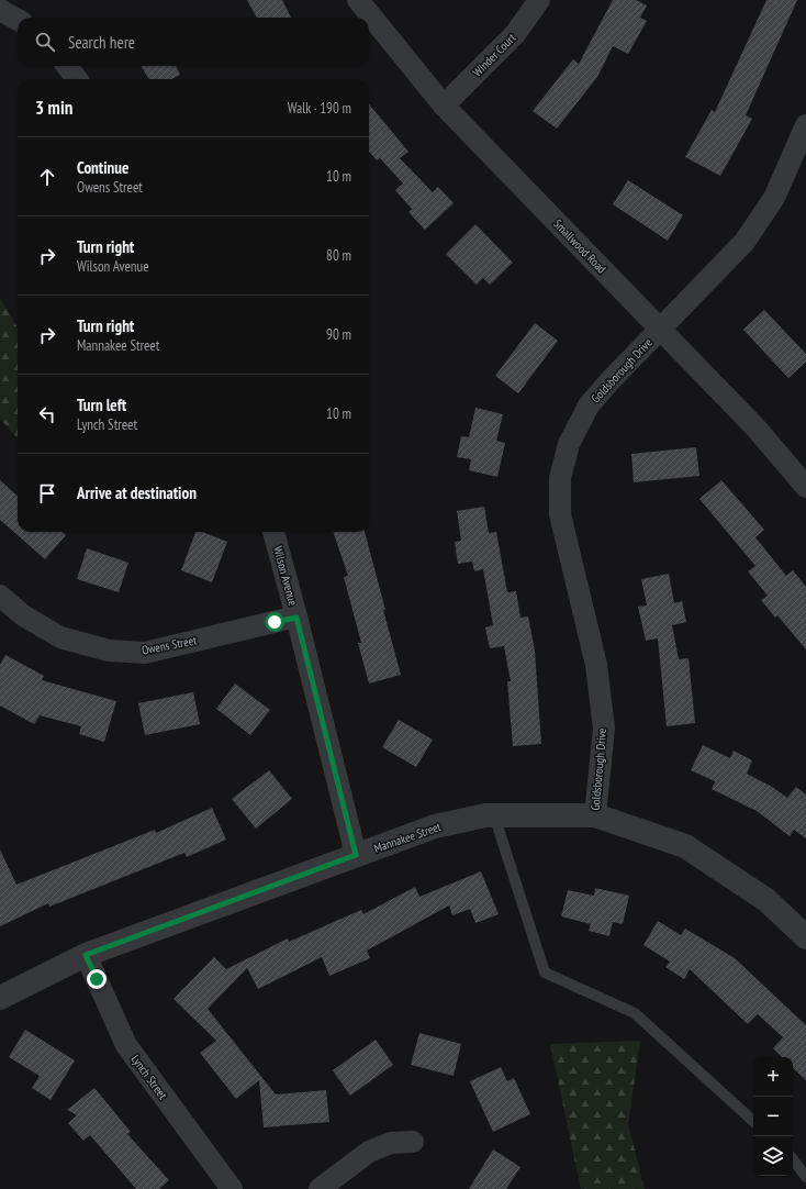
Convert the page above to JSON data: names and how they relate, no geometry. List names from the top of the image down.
{
  "streets": {
    "street": [
      "Winder Court",
      "Smallwood Road",
      "Goldsborough Drive",
      "Wilson Avenue",
      "Owens Street",
      "Mannakee Street",
      "Lynch Street"
    ]
  },
  "crossings": [
    ["Winder Court", "Smallwood Road"],
    ["Smallwood Road", "Goldsborough Drive"],
    ["Goldsborough Drive", "Mannakee Street"],
    ["Wilson Avenue", "Owens Street"],
    ["Wilson Avenue", "Mannakee Street"],
    ["Mannakee Street", "Lynch Street"]
  ],
  "page": {
    "search": "Search here",
    "heading": ["3 min", "Walk · 190 m"],
    "list": [
      ["Continue", "Owens Street", "10 m"],
      ["Turn right", "Wilson Avenue", "80 m"],
      ["Turn right", "Mannakee Street", "90 m"],
      ["Turn left", "Lynch Street", "10 m"],
      "Arrive at destination"
    ],
    "map_buttons": ["+", "−"]
  }
}
